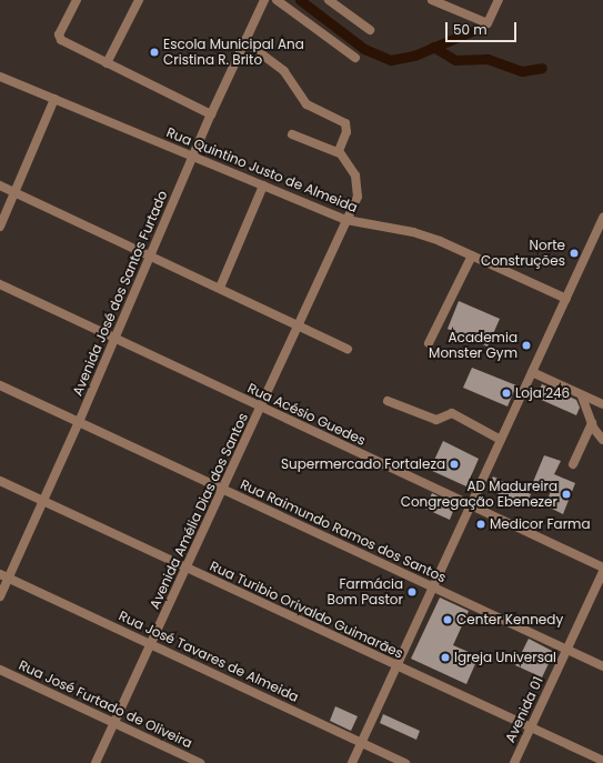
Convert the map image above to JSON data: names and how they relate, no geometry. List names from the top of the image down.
{
  "streets": {
    "street": [
      "Rua Quintino Justo de Almeida",
      "Avenida José dos Santos Furtado",
      "Rua Acésio Guedes",
      "Avenida Amélia Dias dos Santos",
      "Rua Raimundo Ramos dos Santos",
      "Rua Turibio Orivaldo Guimarães",
      "Rua José Tavares de Almeida",
      "Rua José Furtado de Oliveira",
      "Avenida 01"
    ]
  },
  "crossings": [
    ["Rua Quintino Justo de Almeida", "Avenida José dos Santos Furtado"],
    ["Rua Quintino Justo de Almeida", "Avenida Amélia Dias dos Santos"],
    ["Avenida José dos Santos Furtado", "Rua Acésio Guedes"],
    ["Avenida José dos Santos Furtado", "Rua Raimundo Ramos dos Santos"],
    ["Avenida José dos Santos Furtado", "Rua Turibio Orivaldo Guimarães"],
    ["Avenida José dos Santos Furtado", "Rua José Tavares de Almeida"],
    ["Rua Acésio Guedes", "Avenida Amélia Dias dos Santos"],
    ["Avenida Amélia Dias dos Santos", "Rua Raimundo Ramos dos Santos"],
    ["Avenida Amélia Dias dos Santos", "Rua Turibio Orivaldo Guimarães"],
    ["Avenida Amélia Dias dos Santos", "Rua José Tavares de Almeida"],
    ["Avenida Amélia Dias dos Santos", "Rua José Furtado de Oliveira"],
    ["Rua Raimundo Ramos dos Santos", "Avenida 01"],
    ["Rua Turibio Orivaldo Guimarães", "Avenida 01"]
  ],
  "places": [
    "Escola Municipal Ana Cristina R. Brito",
    "Norte Construções",
    "Academia Monster Gym",
    "Loja 246",
    "Supermercado Fortaleza",
    "AD Madureira Congregação Ebenezer",
    "Medicor Farma",
    "Farmácia Bom Pastor",
    "Center Kennedy",
    "Igreja Universal"
  ],
  "scale_bar": "50 m"
}
